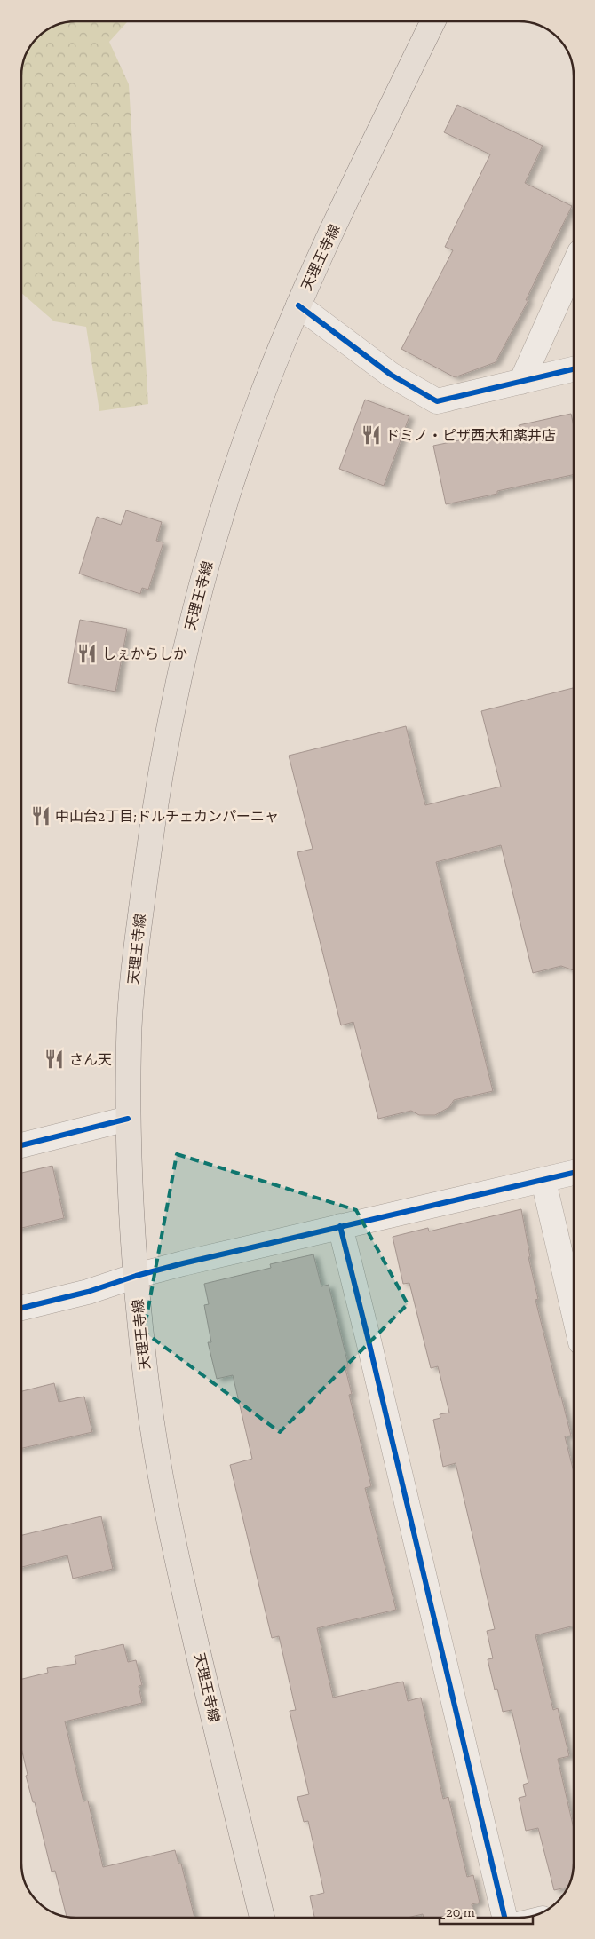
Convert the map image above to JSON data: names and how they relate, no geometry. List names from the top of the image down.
{
  "streets": {
    "main road": ["天理王寺線"]
  },
  "places": {
    "restaurant": [
      "ドミノ・ピザ西大和薬井店",
      "しぇからしか",
      "中山台2丁目;ドルチェカンパーニャ",
      "さん天"
    ]
  },
  "scale_bar": "20 m"
}
